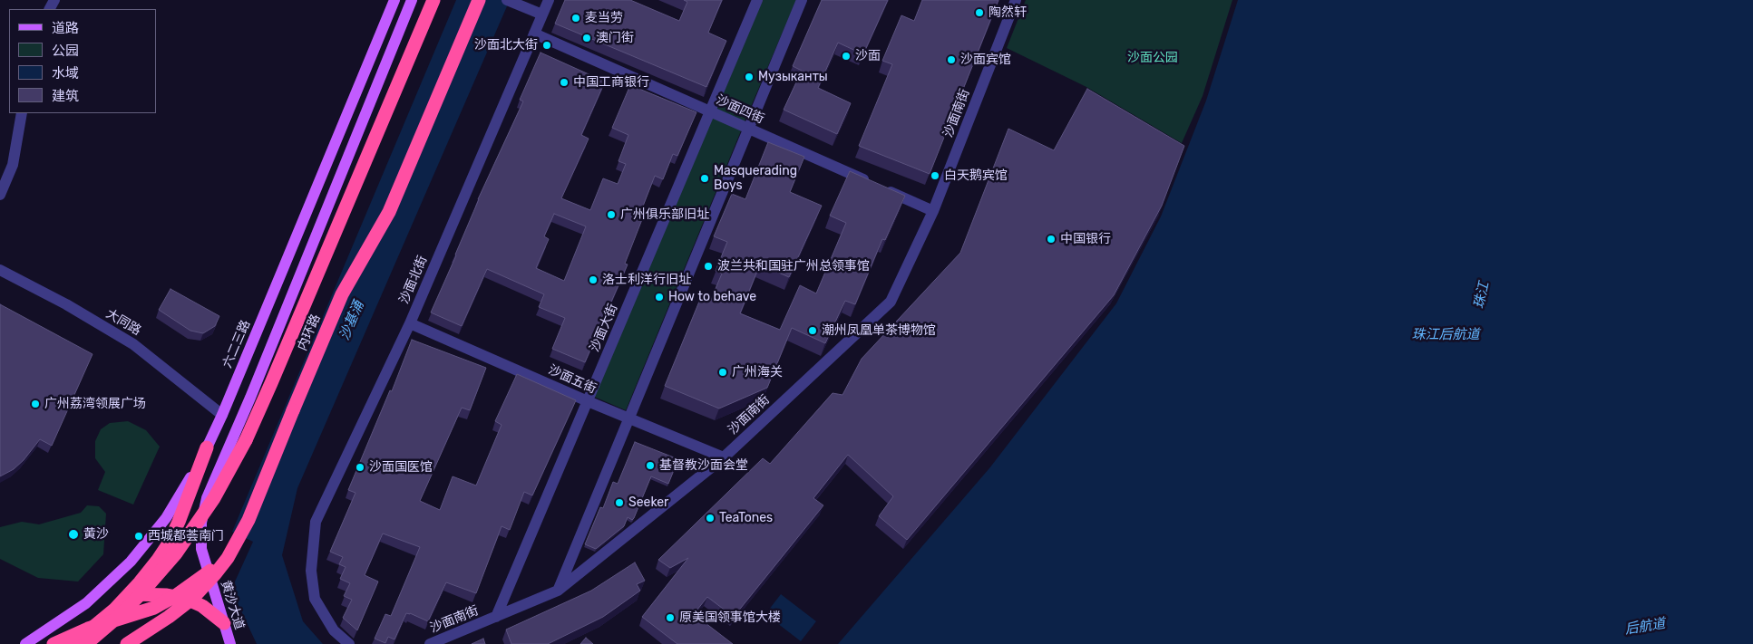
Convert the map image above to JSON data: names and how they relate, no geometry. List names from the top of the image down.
{
  "streets": {
    "highway": ["内环路"],
    "main road": ["六二三路", "黄沙大道"],
    "street": [
      "沙面四街",
      "沙面南街",
      "沙面北街",
      "大同路",
      "沙面大街",
      "沙面五街"
    ]
  },
  "crossings": [
    ["沙面四街", "沙面南街"],
    ["沙面四街", "沙面北街"],
    ["沙面四街", "沙面大街"],
    ["沙面南街", "沙面大街"],
    ["沙面南街", "沙面五街"],
    ["沙面北街", "沙面五街"],
    ["大同路", "六二三路"],
    ["沙面大街", "沙面五街"]
  ],
  "water": [
    "珠江",
    "沙基涌",
    "珠江后航道",
    "后航道"
  ],
  "parks": ["沙面公园"],
  "places": [
    "陶然轩",
    "麦当劳",
    "澳门街",
    "沙面北大街",
    "沙面",
    "沙面宾馆",
    "Музыканты",
    "中国工商银行",
    "白天鹅宾馆",
    "Masquerading Boys",
    "广州俱乐部旧址",
    "中国银行",
    "波兰共和国驻广州总领事馆",
    "洛士利洋行旧址",
    "How to behave",
    "潮州凤凰单茶博物馆",
    "广州海关",
    "广州荔湾领展广场",
    "基督教沙面会堂",
    "沙面国医馆",
    "Seeker",
    "TeaTones",
    "黄沙",
    "西城都荟南门",
    "原美国领事馆大楼"
  ],
  "legend": [
    "道路",
    "公园",
    "水域",
    "建筑"
  ]
}
